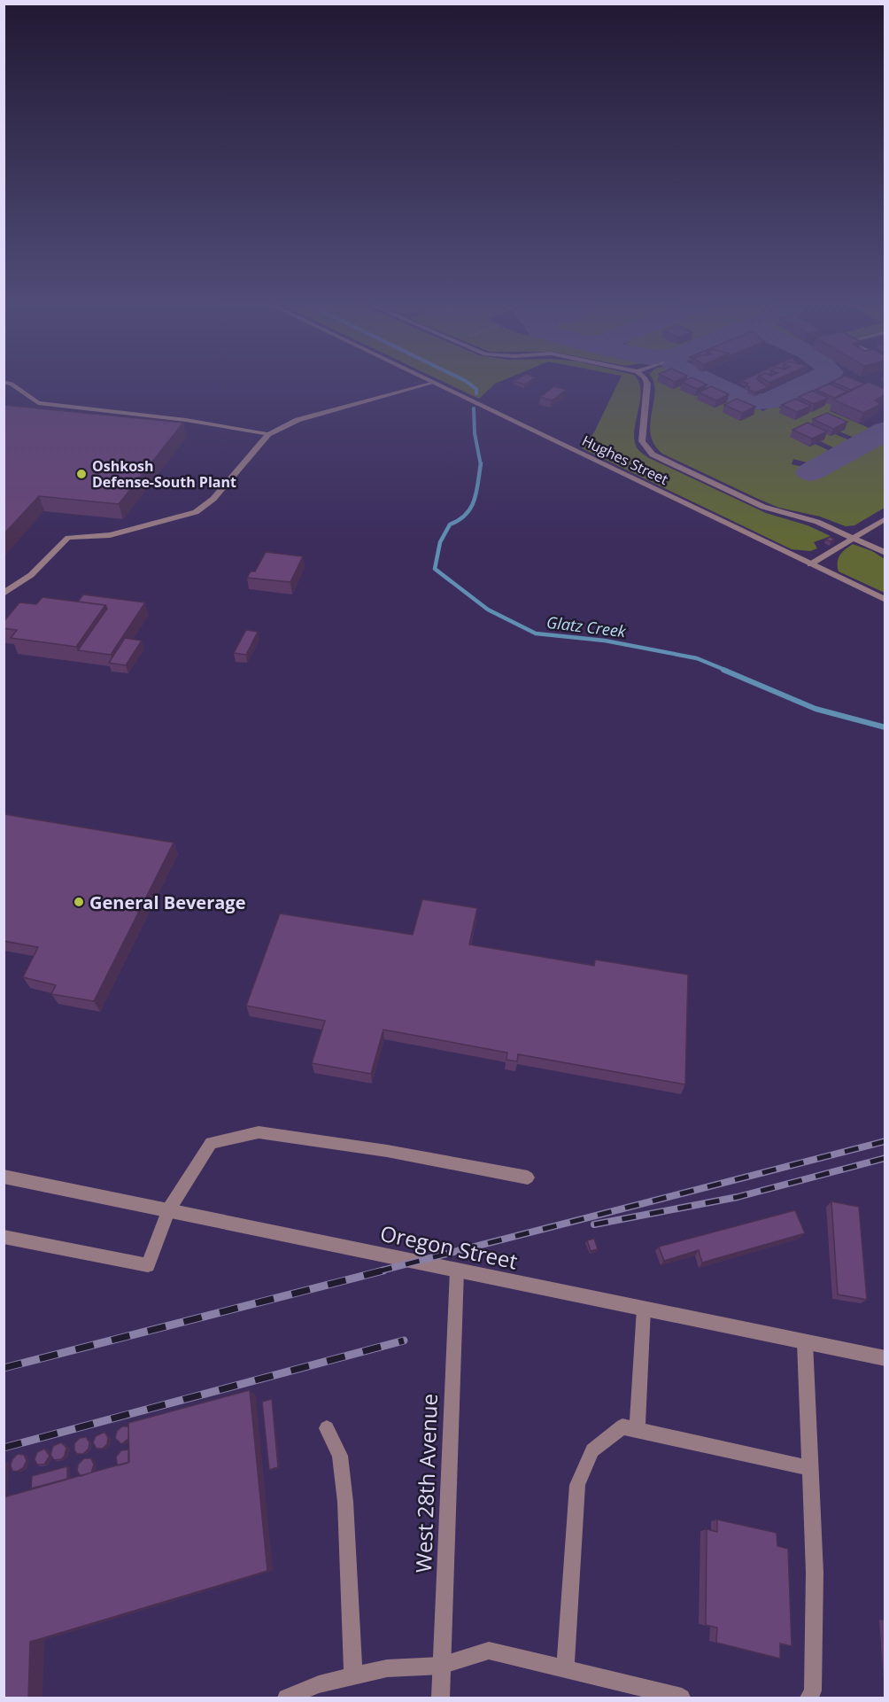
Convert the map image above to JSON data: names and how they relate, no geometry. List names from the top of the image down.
{
  "streets": {
    "street": ["Hughes Street", "Oregon Street", "West 28th Avenue"]
  },
  "crossings": [
    ["Oregon Street", "West 28th Avenue"]
  ],
  "water": ["Glatz Creek"],
  "places": ["Oshkosh Defense-South Plant", "General Beverage"]
}
